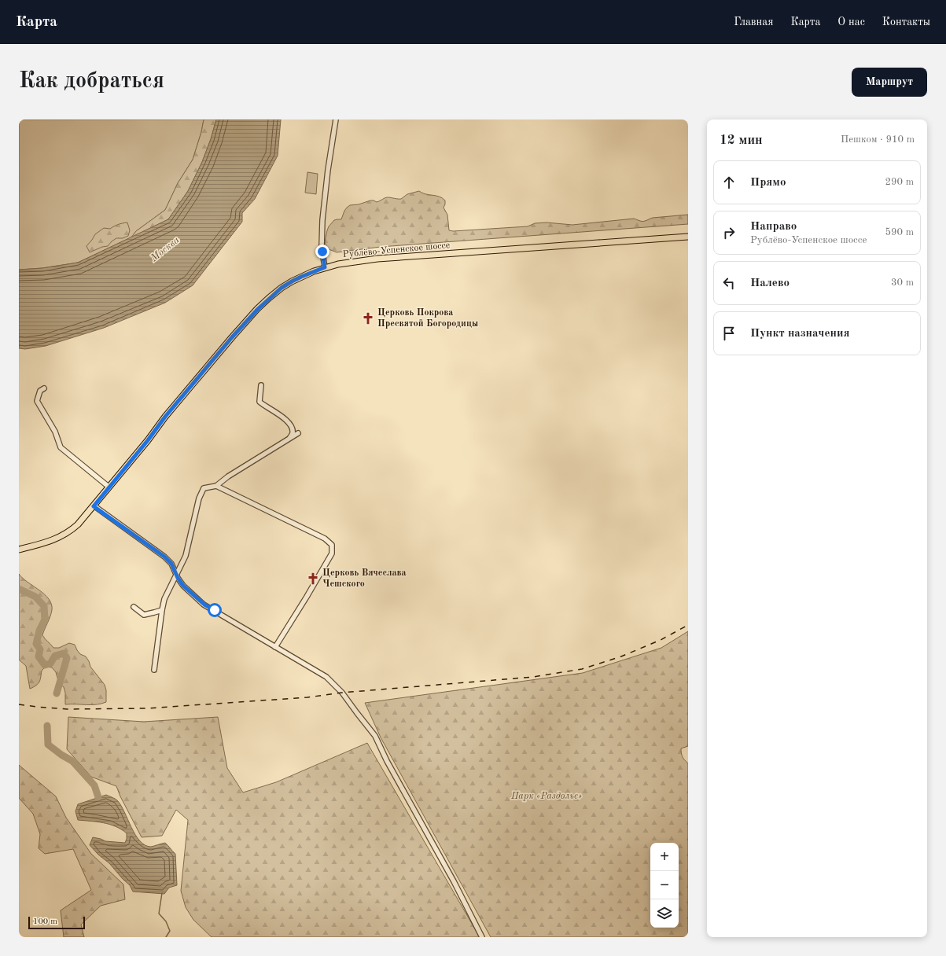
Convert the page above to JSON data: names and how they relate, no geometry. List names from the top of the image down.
{
  "streets": {
    "main road": ["Рублёво-Успенское шоссе"]
  },
  "water": ["Москва"],
  "parks": ["Парк «Раздолье»"],
  "places": {
    "church": ["Церковь Покрова Пресвятой Богородицы", "Церковь Вячеслава Чешского"]
  },
  "scale_bar": "100 m",
  "page": {
    "header": "Карта",
    "nav": [
      "Главная",
      "Карта",
      "О нас",
      "Контакты"
    ],
    "buttons": "Маршрут",
    "title": "Как добраться",
    "heading": ["12 мин", "Пешком · 910 m"],
    "list": [
      ["Прямо", "290 m"],
      ["Направо", "Рублёво-Успенское шоссе", "590 m"],
      ["Налево", "30 m"],
      "Пункт назначения"
    ],
    "map_buttons": ["+", "−"],
    "scale": "100 m"
  }
}
